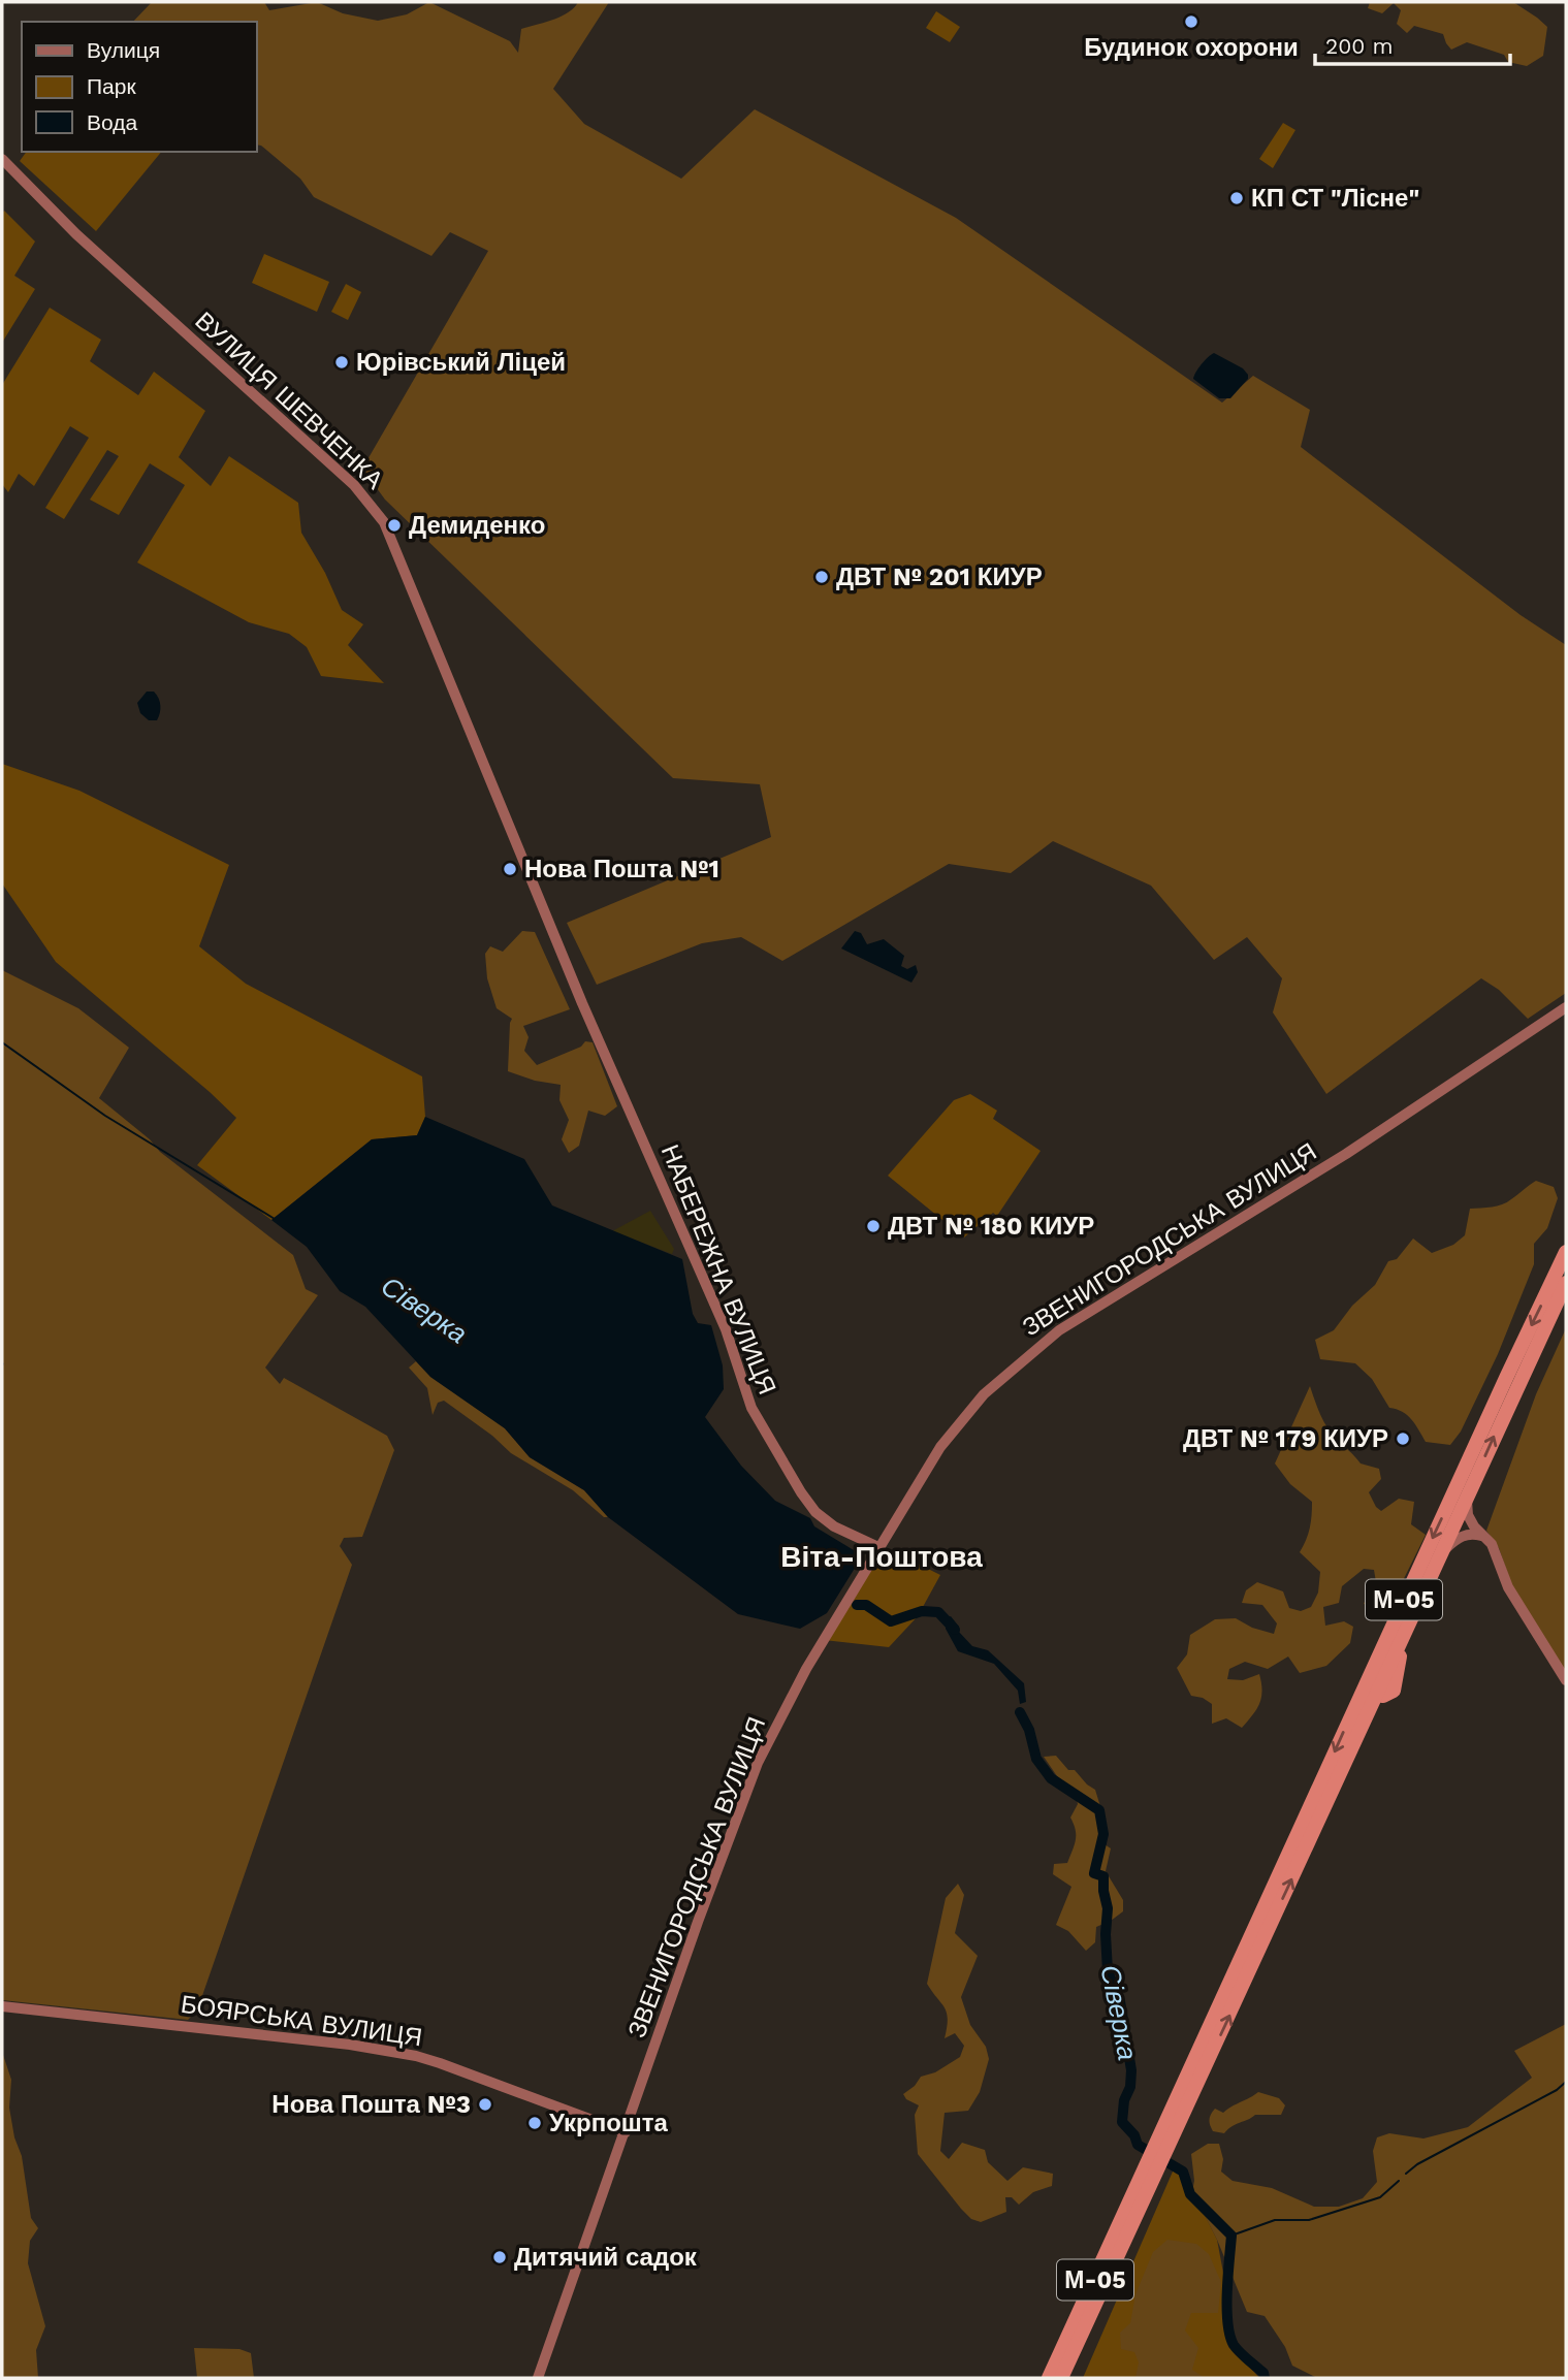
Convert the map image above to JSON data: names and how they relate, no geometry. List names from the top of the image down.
{
  "streets": {
    "highway": ["М-05"],
    "street": [
      "ВУЛИЦЯ ШЕВЧЕНКА",
      "ЗВЕНИГОРОДСЬКА ВУЛИЦЯ",
      "НАБЕРЕЖНА ВУЛИЦЯ",
      "БОЯРСЬКА ВУЛИЦЯ"
    ]
  },
  "crossings": [
    ["ВУЛИЦЯ ШЕВЧЕНКА", "НАБЕРЕЖНА ВУЛИЦЯ"],
    ["ЗВЕНИГОРОДСЬКА ВУЛИЦЯ", "НАБЕРЕЖНА ВУЛИЦЯ"],
    ["ЗВЕНИГОРОДСЬКА ВУЛИЦЯ", "БОЯРСЬКА ВУЛИЦЯ"]
  ],
  "districts": ["Віта-Поштова"],
  "water": ["Сіверка"],
  "places": [
    "Будинок охорони",
    "КП СТ \"Лісне\"",
    "Юрівський Ліцей",
    "Демиденко",
    "ДВТ № 201 КИУР",
    "Нова Пошта №1",
    "ДВТ № 180 КИУР",
    "ДВТ № 179 КИУР",
    "Нова Пошта №3",
    "Укрпошта",
    "Дитячий садок"
  ],
  "legend": ["Вулиця", "Парк", "Вода"],
  "scale_bar": "200 m"
}
